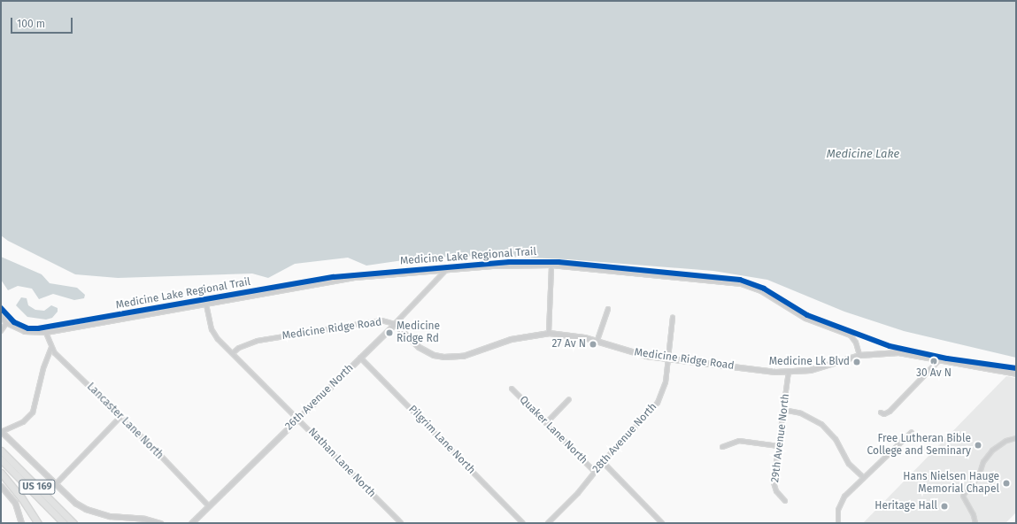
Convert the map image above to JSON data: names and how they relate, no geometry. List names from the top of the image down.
{
  "streets": {
    "highway": ["US 169"],
    "street": [
      "Medicine Ridge Road",
      "26th Avenue North",
      "Lancaster Lane North",
      "Quaker Lane North",
      "28th Avenue North",
      "29th Avenue North",
      "Pilgrim Lane North",
      "Nathan Lane North"
    ],
    "cycle path": ["Medicine Lake Regional Trail"]
  },
  "crossings": [
    ["Medicine Ridge Road", "26th Avenue North"],
    ["Medicine Ridge Road", "28th Avenue North"],
    ["Medicine Ridge Road", "29th Avenue North"],
    ["Medicine Ridge Road", "Nathan Lane North"],
    ["26th Avenue North", "Lancaster Lane North"],
    ["26th Avenue North", "Pilgrim Lane North"],
    ["26th Avenue North", "Nathan Lane North"],
    ["Quaker Lane North", "28th Avenue North"]
  ],
  "water": ["Medicine Lake"],
  "places": [
    "Medicine Ridge Rd",
    "27 Av N",
    "30 Av N",
    "Medicine Lk Blvd",
    "Free Lutheran Bible College and Seminary",
    "Hans Nielsen Hauge Memorial Chapel",
    "Heritage Hall"
  ],
  "scale_bar": "100 m"
}
